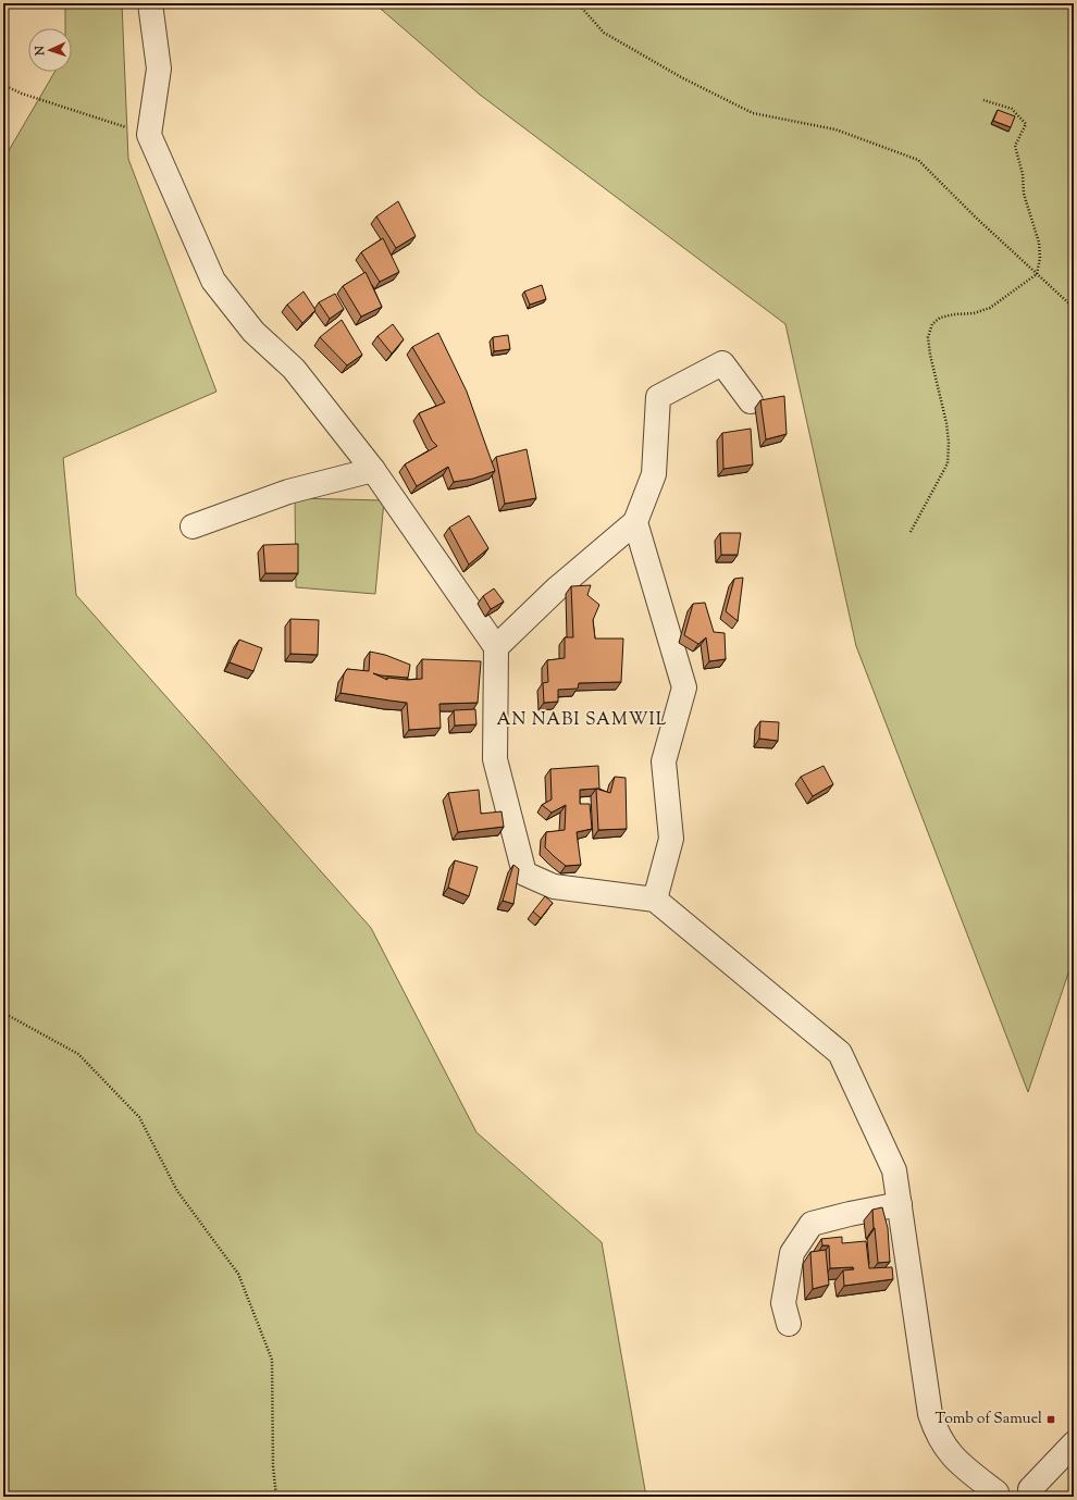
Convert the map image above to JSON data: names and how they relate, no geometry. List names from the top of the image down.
{
  "districts": ["AN NABI SAMWIL"],
  "places": {
    "transit": ["Tomb of Samuel"]
  },
  "north": "left"
}
